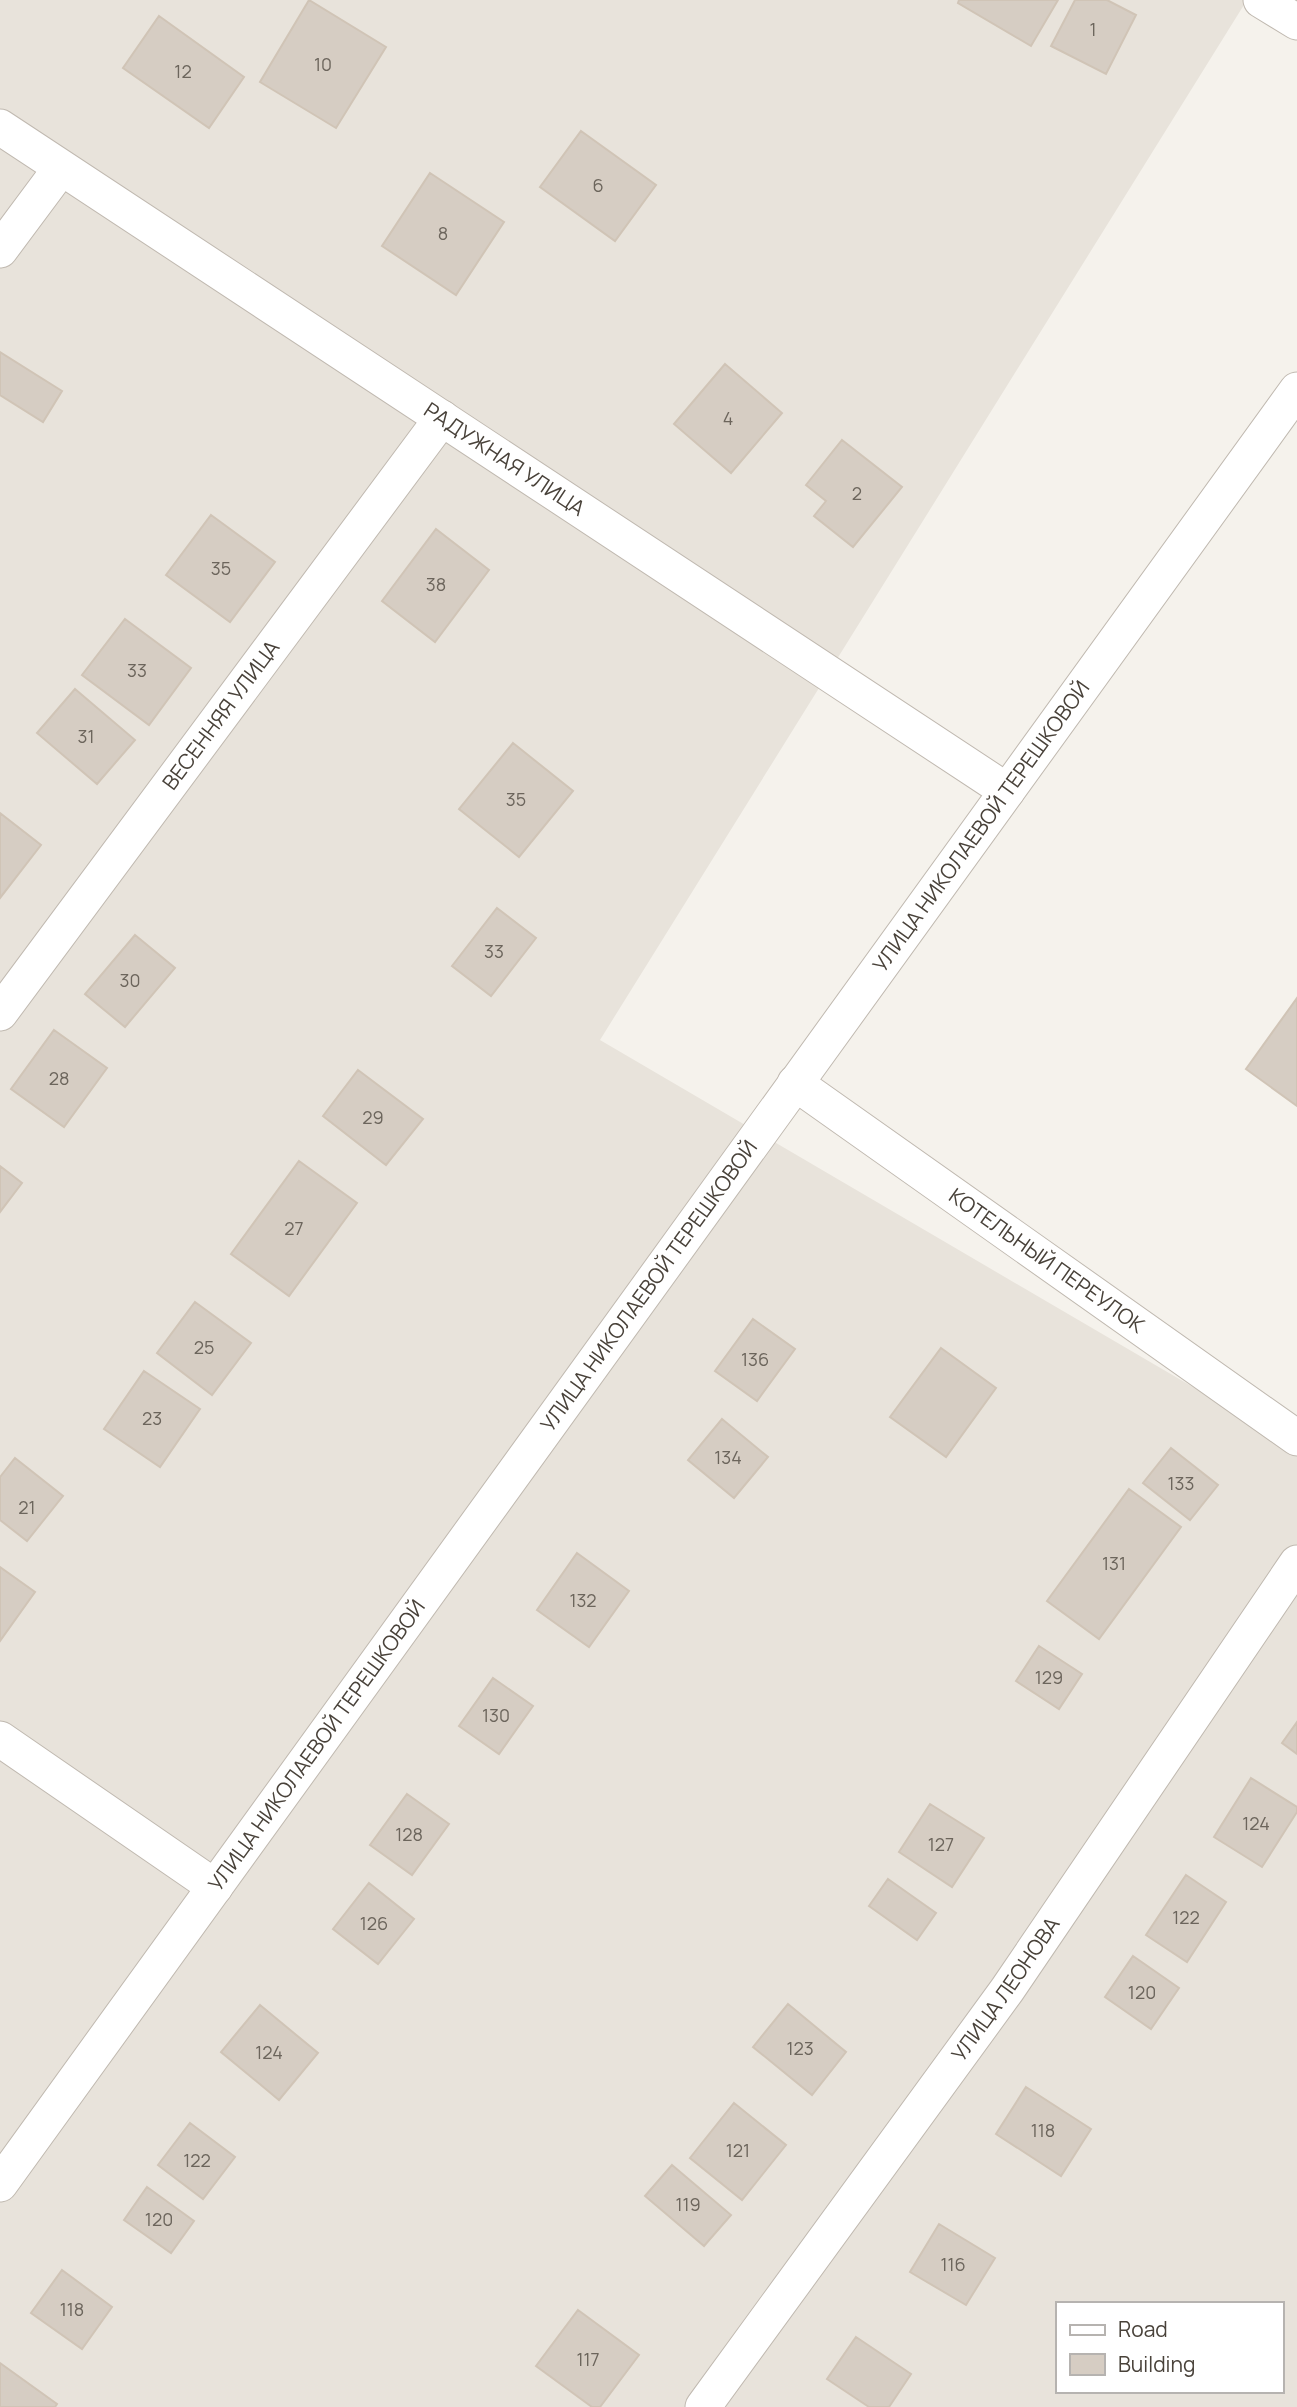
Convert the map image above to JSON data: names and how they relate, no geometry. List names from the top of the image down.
{
  "streets": {
    "street": [
      "РАДУЖНАЯ УЛИЦА",
      "ВЕСЕННЯЯ УЛИЦА",
      "УЛИЦА НИКОЛАЕВОЙ ТЕРЕШКОВОЙ",
      "КОТЕЛЬНЫЙ ПЕРЕУЛОК",
      "УЛИЦА ЛЕОНОВА"
    ]
  },
  "crossings": [
    ["РАДУЖНАЯ УЛИЦА", "ВЕСЕННЯЯ УЛИЦА"],
    ["РАДУЖНАЯ УЛИЦА", "УЛИЦА НИКОЛАЕВОЙ ТЕРЕШКОВОЙ"],
    ["УЛИЦА НИКОЛАЕВОЙ ТЕРЕШКОВОЙ", "КОТЕЛЬНЫЙ ПЕРЕУЛОК"]
  ],
  "house_numbers": [
    "1",
    "10",
    "12",
    "6",
    "8",
    "4",
    "2",
    "35",
    "38",
    "33",
    "31",
    "35",
    "33",
    "30",
    "28",
    "29",
    "27",
    "25",
    "136",
    "23",
    "134",
    "133",
    "21",
    "131",
    "132",
    "129",
    "130",
    "124",
    "128",
    "127",
    "122",
    "126",
    "120",
    "123",
    "124",
    "118",
    "121",
    "122",
    "119",
    "120",
    "116",
    "118",
    "117"
  ],
  "legend": ["Road", "Building"]
}
